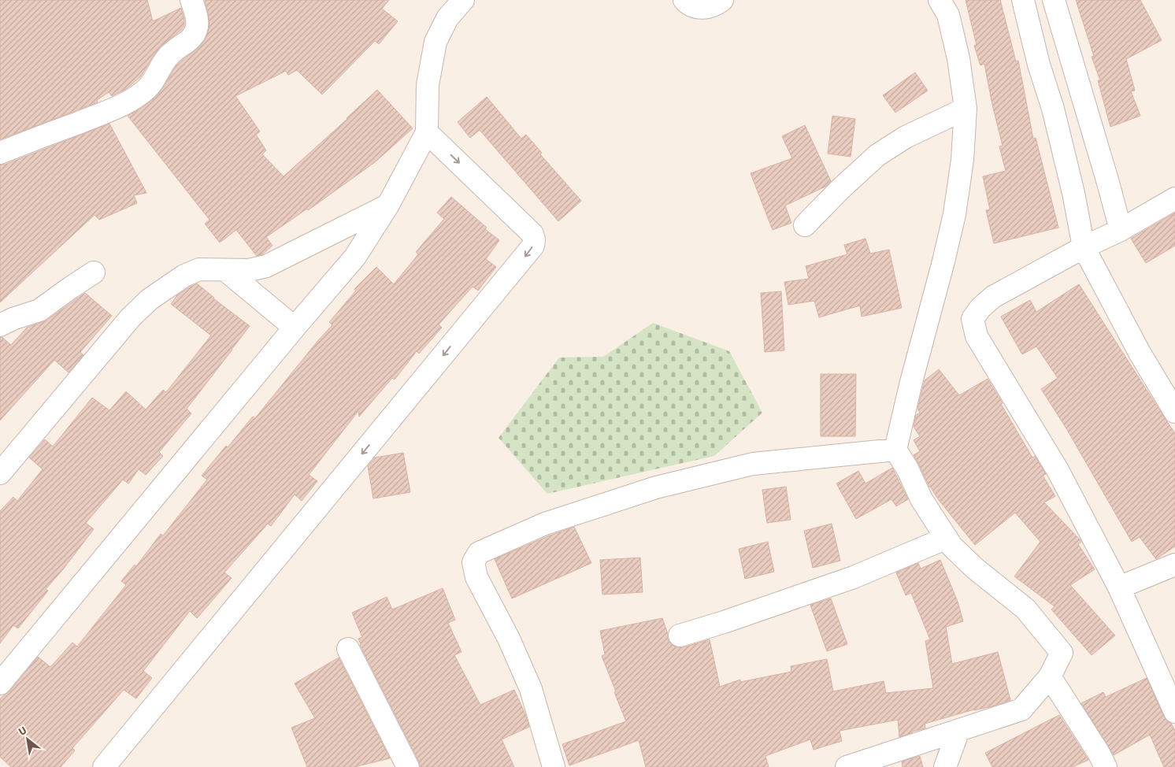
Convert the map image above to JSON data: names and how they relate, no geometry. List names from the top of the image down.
{
  "north": "top left"
}
